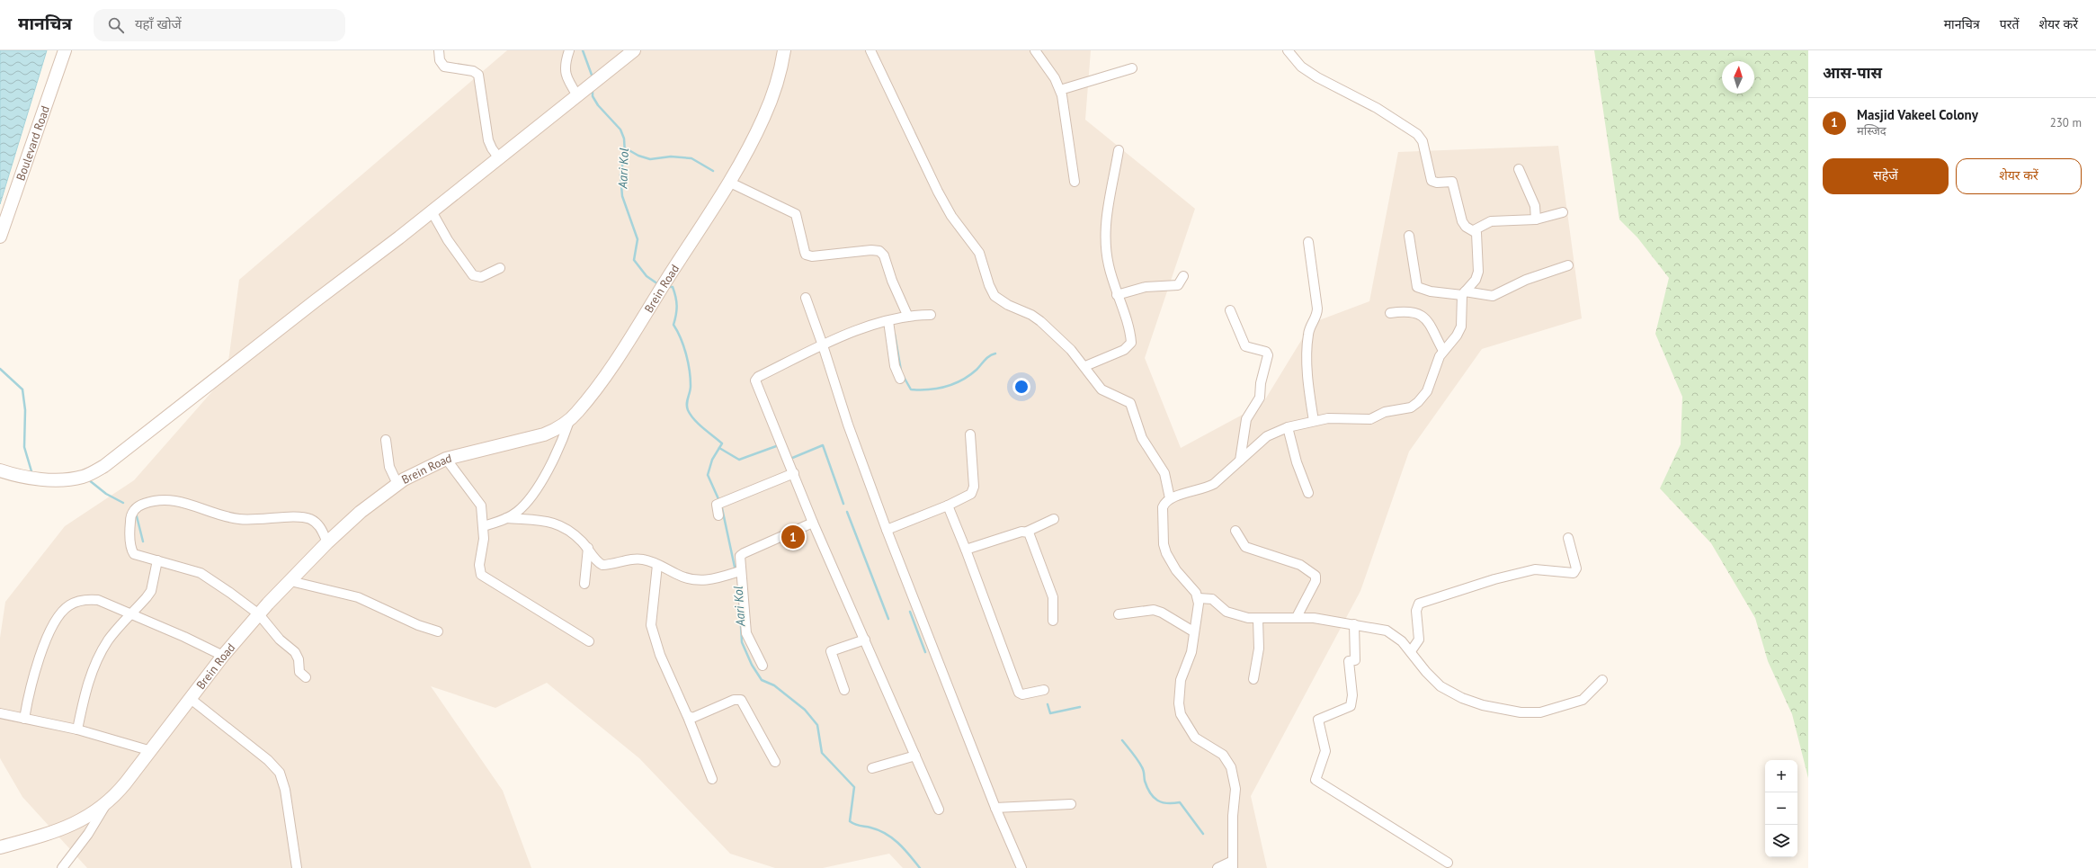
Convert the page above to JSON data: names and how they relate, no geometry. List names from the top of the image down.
{
  "streets": {
    "street": ["Boulevard Road", "Brein Road"]
  },
  "water": ["Aari Kol"],
  "north": "top",
  "page": {
    "header": "मानचित्र",
    "search": "यहाँ खोजें",
    "nav": ["मानचित्र", "परतें", "शेयर करें"],
    "heading": "आस-पास",
    "list": [
      {
        "mark": "1",
        "name": "Masjid Vakeel Colony",
        "note": "मस्जिद",
        "value": "230 m"
      }
    ],
    "buttons": ["सहेजें", "शेयर करें"],
    "pins": "1",
    "map_buttons": ["+", "−"]
  }
}
